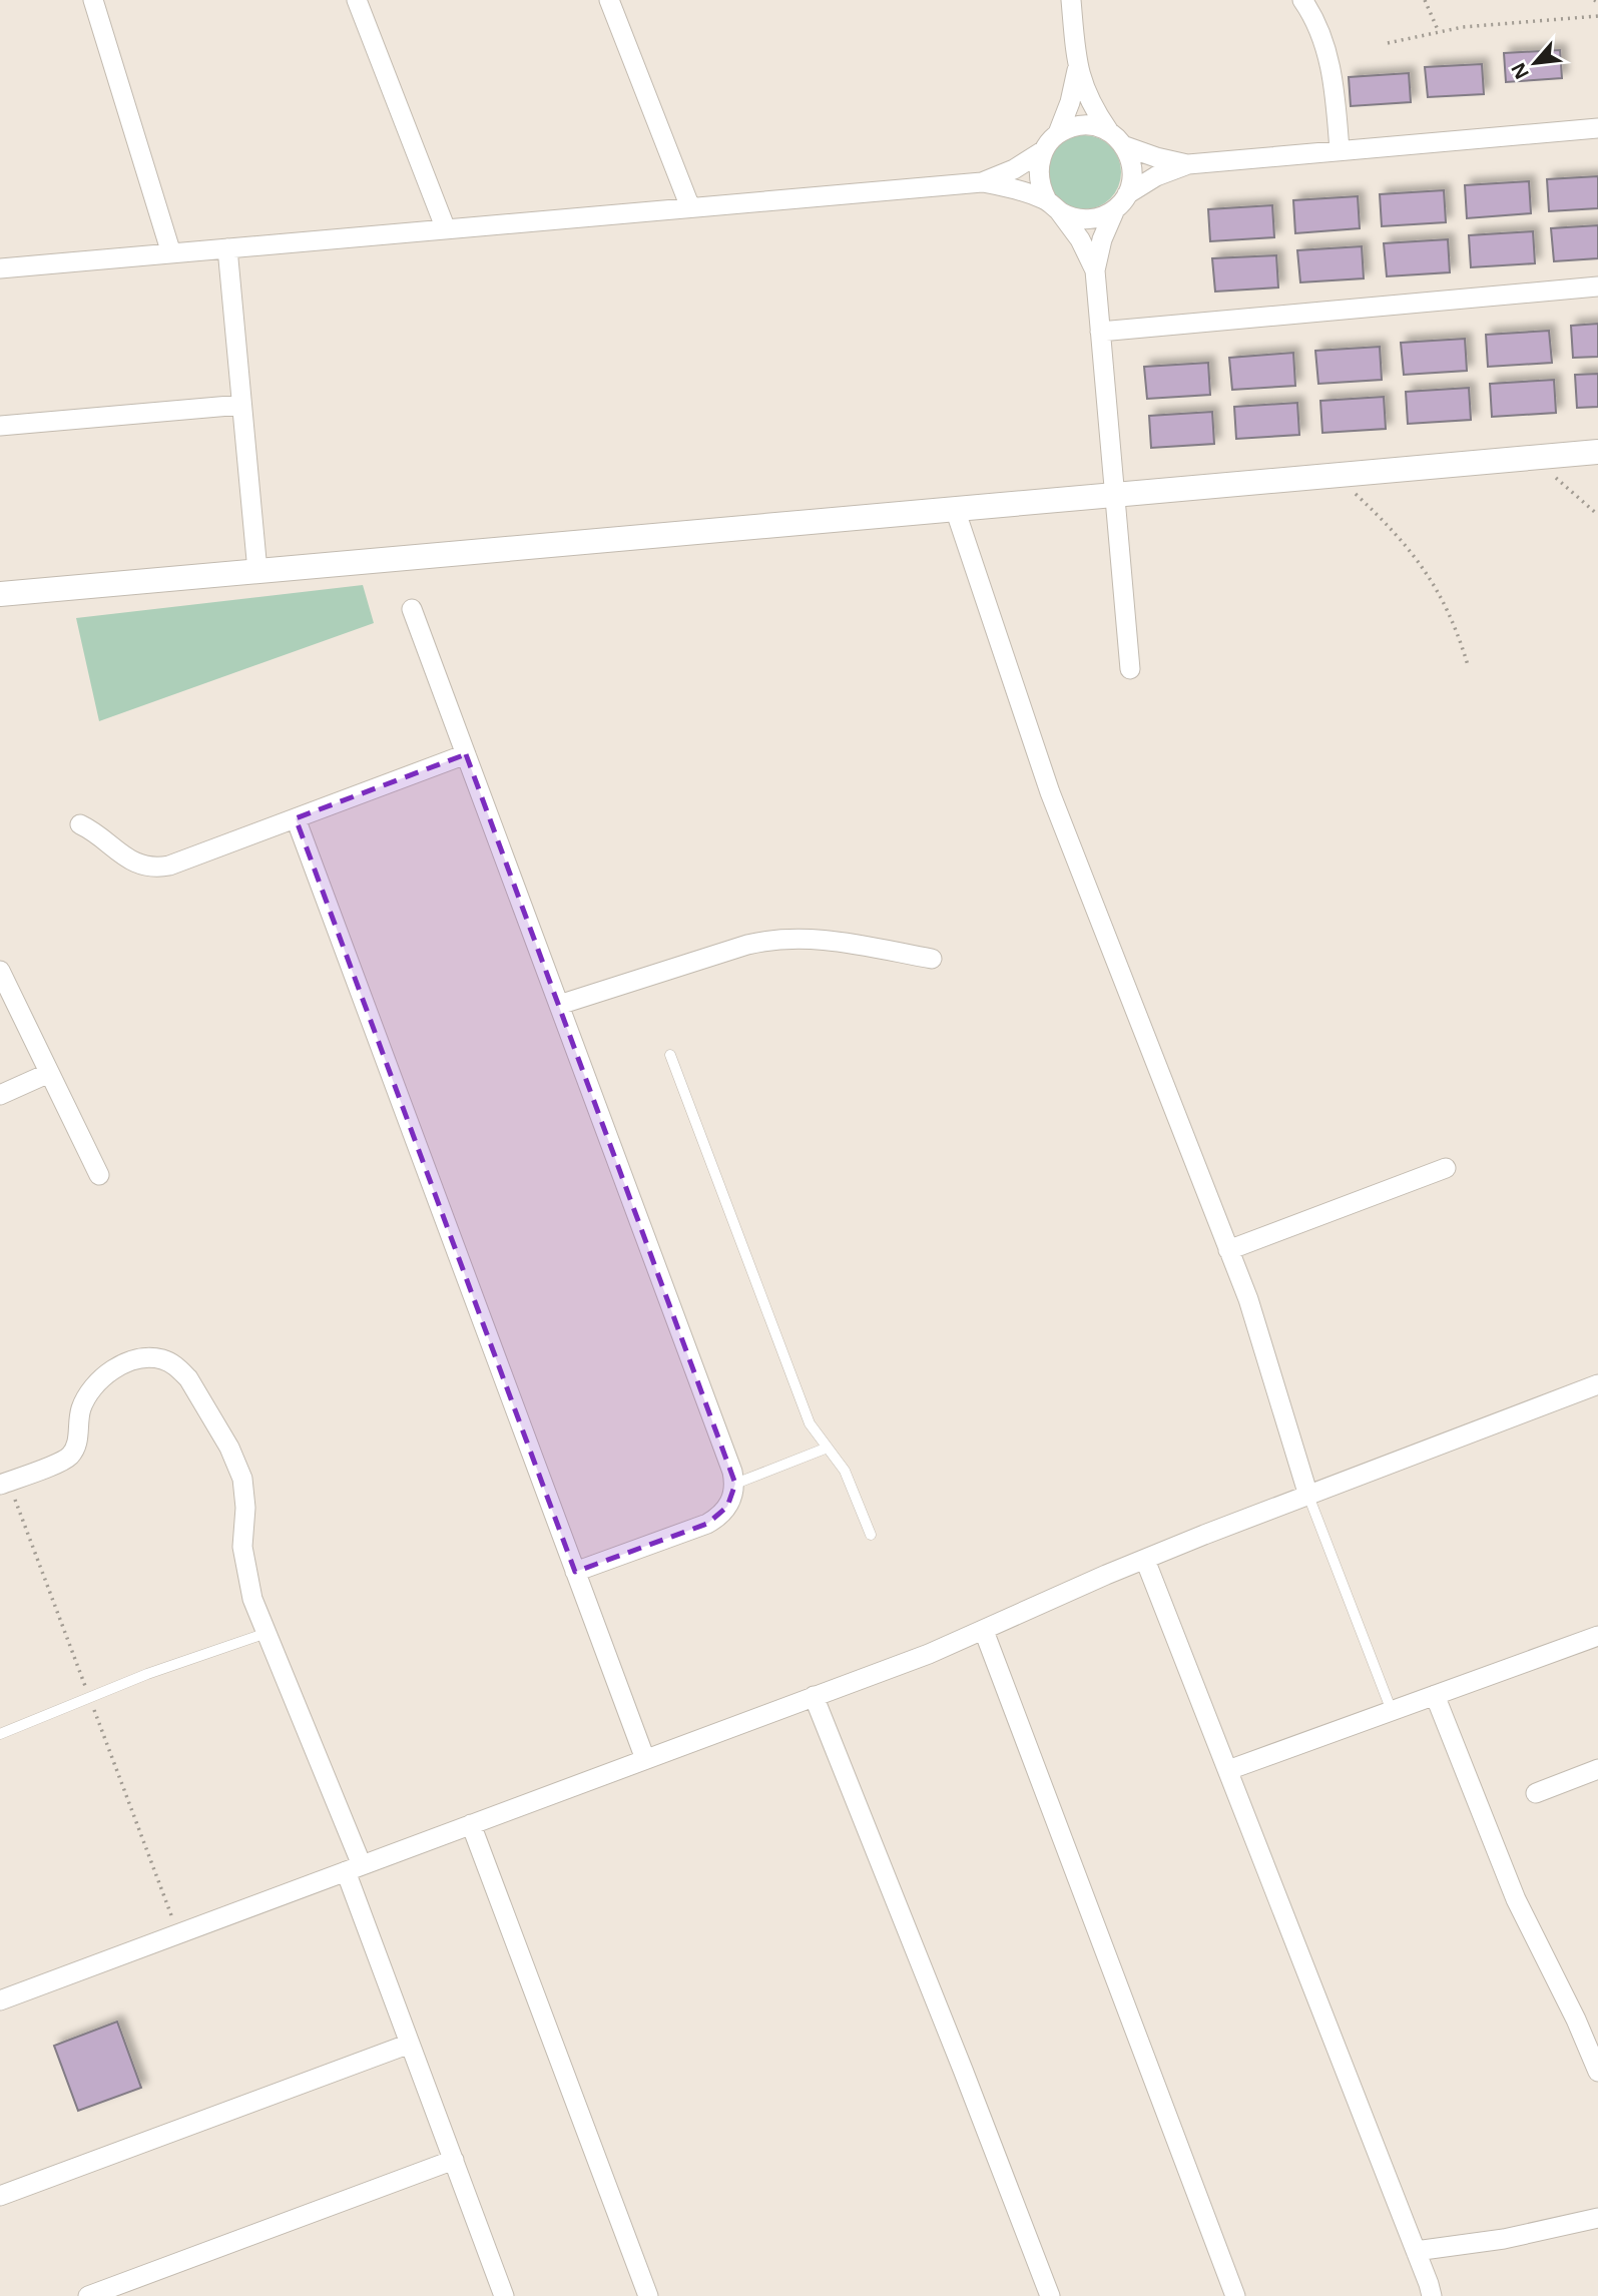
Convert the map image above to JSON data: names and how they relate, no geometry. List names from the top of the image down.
{
  "north": "bottom left"
}
